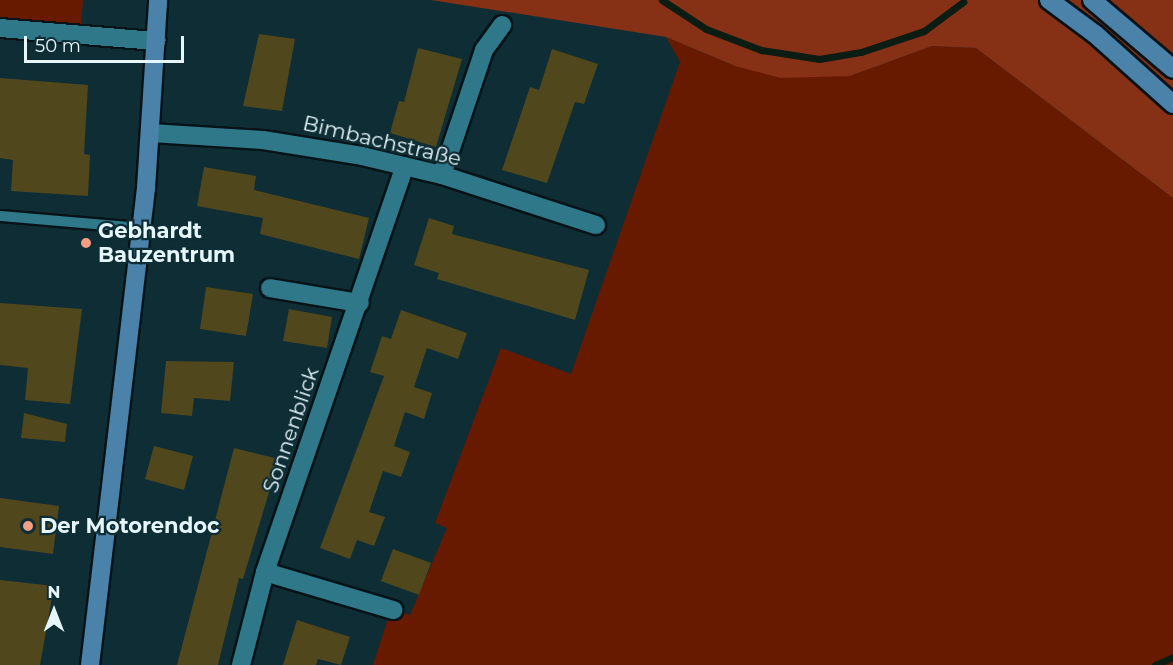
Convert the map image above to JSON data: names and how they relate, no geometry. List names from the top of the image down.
{
  "streets": {
    "street": ["Bimbachstraße", "Sonnenblick"]
  },
  "crossings": [
    ["Bimbachstraße", "Sonnenblick"]
  ],
  "places": ["Gebhardt Bauzentrum", "Der Motorendoc"],
  "scale_bar": "50 m",
  "north": "top"
}
